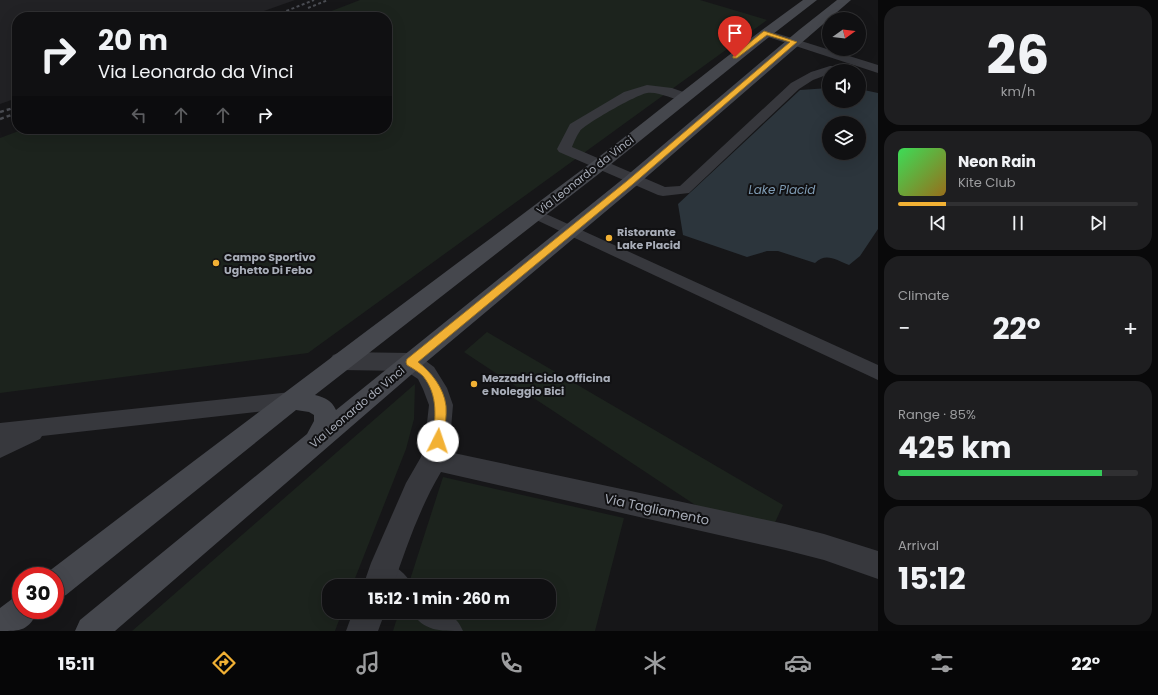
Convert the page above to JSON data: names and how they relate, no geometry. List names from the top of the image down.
{
  "streets": {
    "street": ["Via Leonardo da Vinci", "Via Tagliamento"]
  },
  "water": ["Lake Placid"],
  "places": ["Ristorante Lake Placid", "Campo Sportivo Ughetto Di Febo", "Mezzadri Ciclo Officina e Noleggio Bici"],
  "north": "right",
  "page": {
    "tile": [
      ["26", "km/h"],
      "Climate",
      ["Range · 85%", "425 km"],
      ["Arrival", "15:12"]
    ],
    "turn": ["20 m", "Via Leonardo da Vinci"],
    "song": ["Neon Rain", "Kite Club"],
    "heat": ["−", "22°", "+"],
    "limit": "30",
    "trip": "15:12 · 1 min · 260 m",
    "tabs": ["15:11", "22°"]
  }
}
